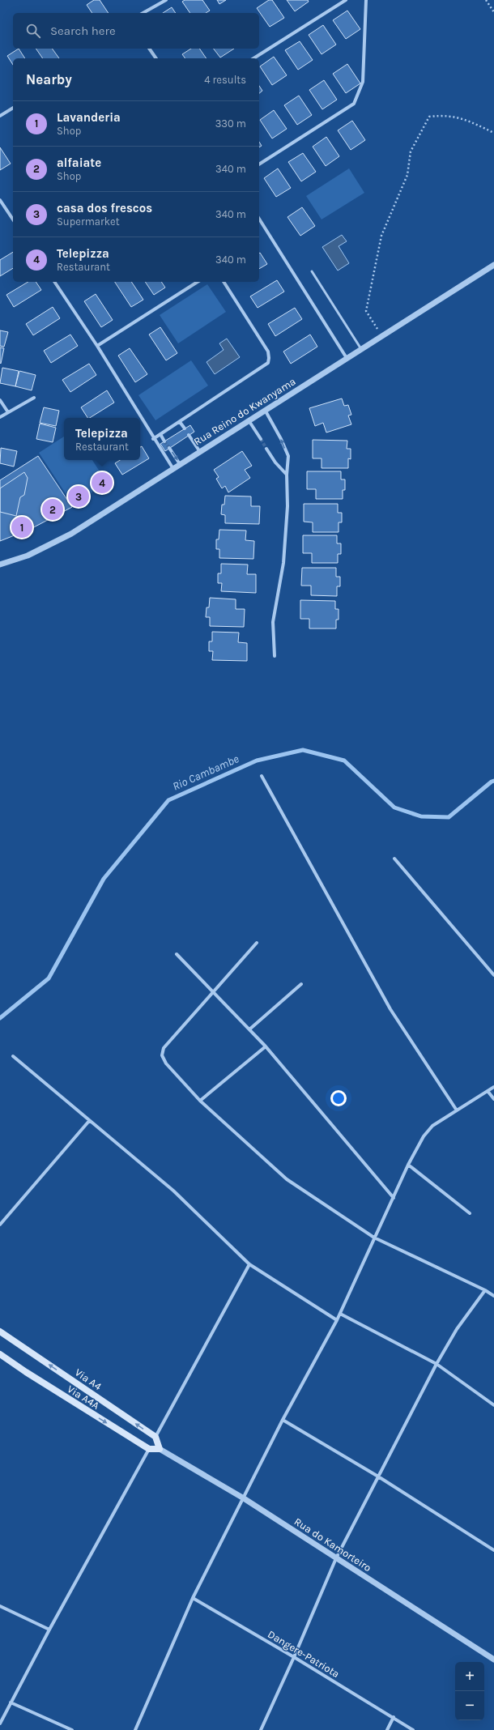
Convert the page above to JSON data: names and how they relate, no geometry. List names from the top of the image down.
{
  "streets": {
    "main road": ["Via A4", "Via A4A"],
    "street": ["Rua Reino do Kwanyama", "Rua do Kamorteiro", "Dangere-Patriota"]
  },
  "one_way": ["Via A4", "Via A4A"],
  "water": ["Rio Cambambe"],
  "page": {
    "search": "Search here",
    "heading": ["Nearby", "4 results"],
    "list": [
      {
        "mark": "1",
        "name": "Lavanderia",
        "note": "Shop",
        "value": "330 m"
      },
      {
        "mark": "2",
        "name": "alfaiate",
        "note": "Shop",
        "value": "340 m"
      },
      {
        "mark": "3",
        "name": "casa dos frescos",
        "note": "Supermarket",
        "value": "340 m"
      },
      {
        "mark": "4",
        "name": "Telepizza",
        "note": "Restaurant",
        "value": "340 m"
      }
    ],
    "popup": ["Telepizza", "Restaurant"],
    "pins": [
      "4",
      "3",
      "2",
      "1"
    ],
    "map_buttons": ["+", "−"]
  }
}
